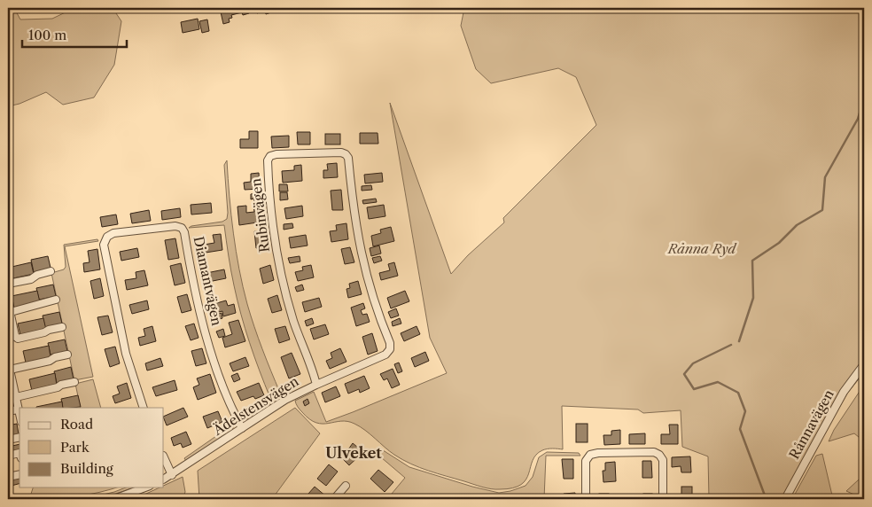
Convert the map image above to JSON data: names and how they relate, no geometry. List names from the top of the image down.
{
  "streets": {
    "street": [
      "Rubinvägen",
      "Diamantvägen",
      "Ädelstensvägen",
      "Rånnavägen"
    ]
  },
  "crossings": [
    ["Rubinvägen", "Ädelstensvägen"],
    ["Diamantvägen", "Ädelstensvägen"]
  ],
  "districts": ["Ulveket"],
  "parks": ["Rånna Ryd"],
  "legend": ["Road", "Park", "Building"],
  "scale_bar": "100 m"
}
